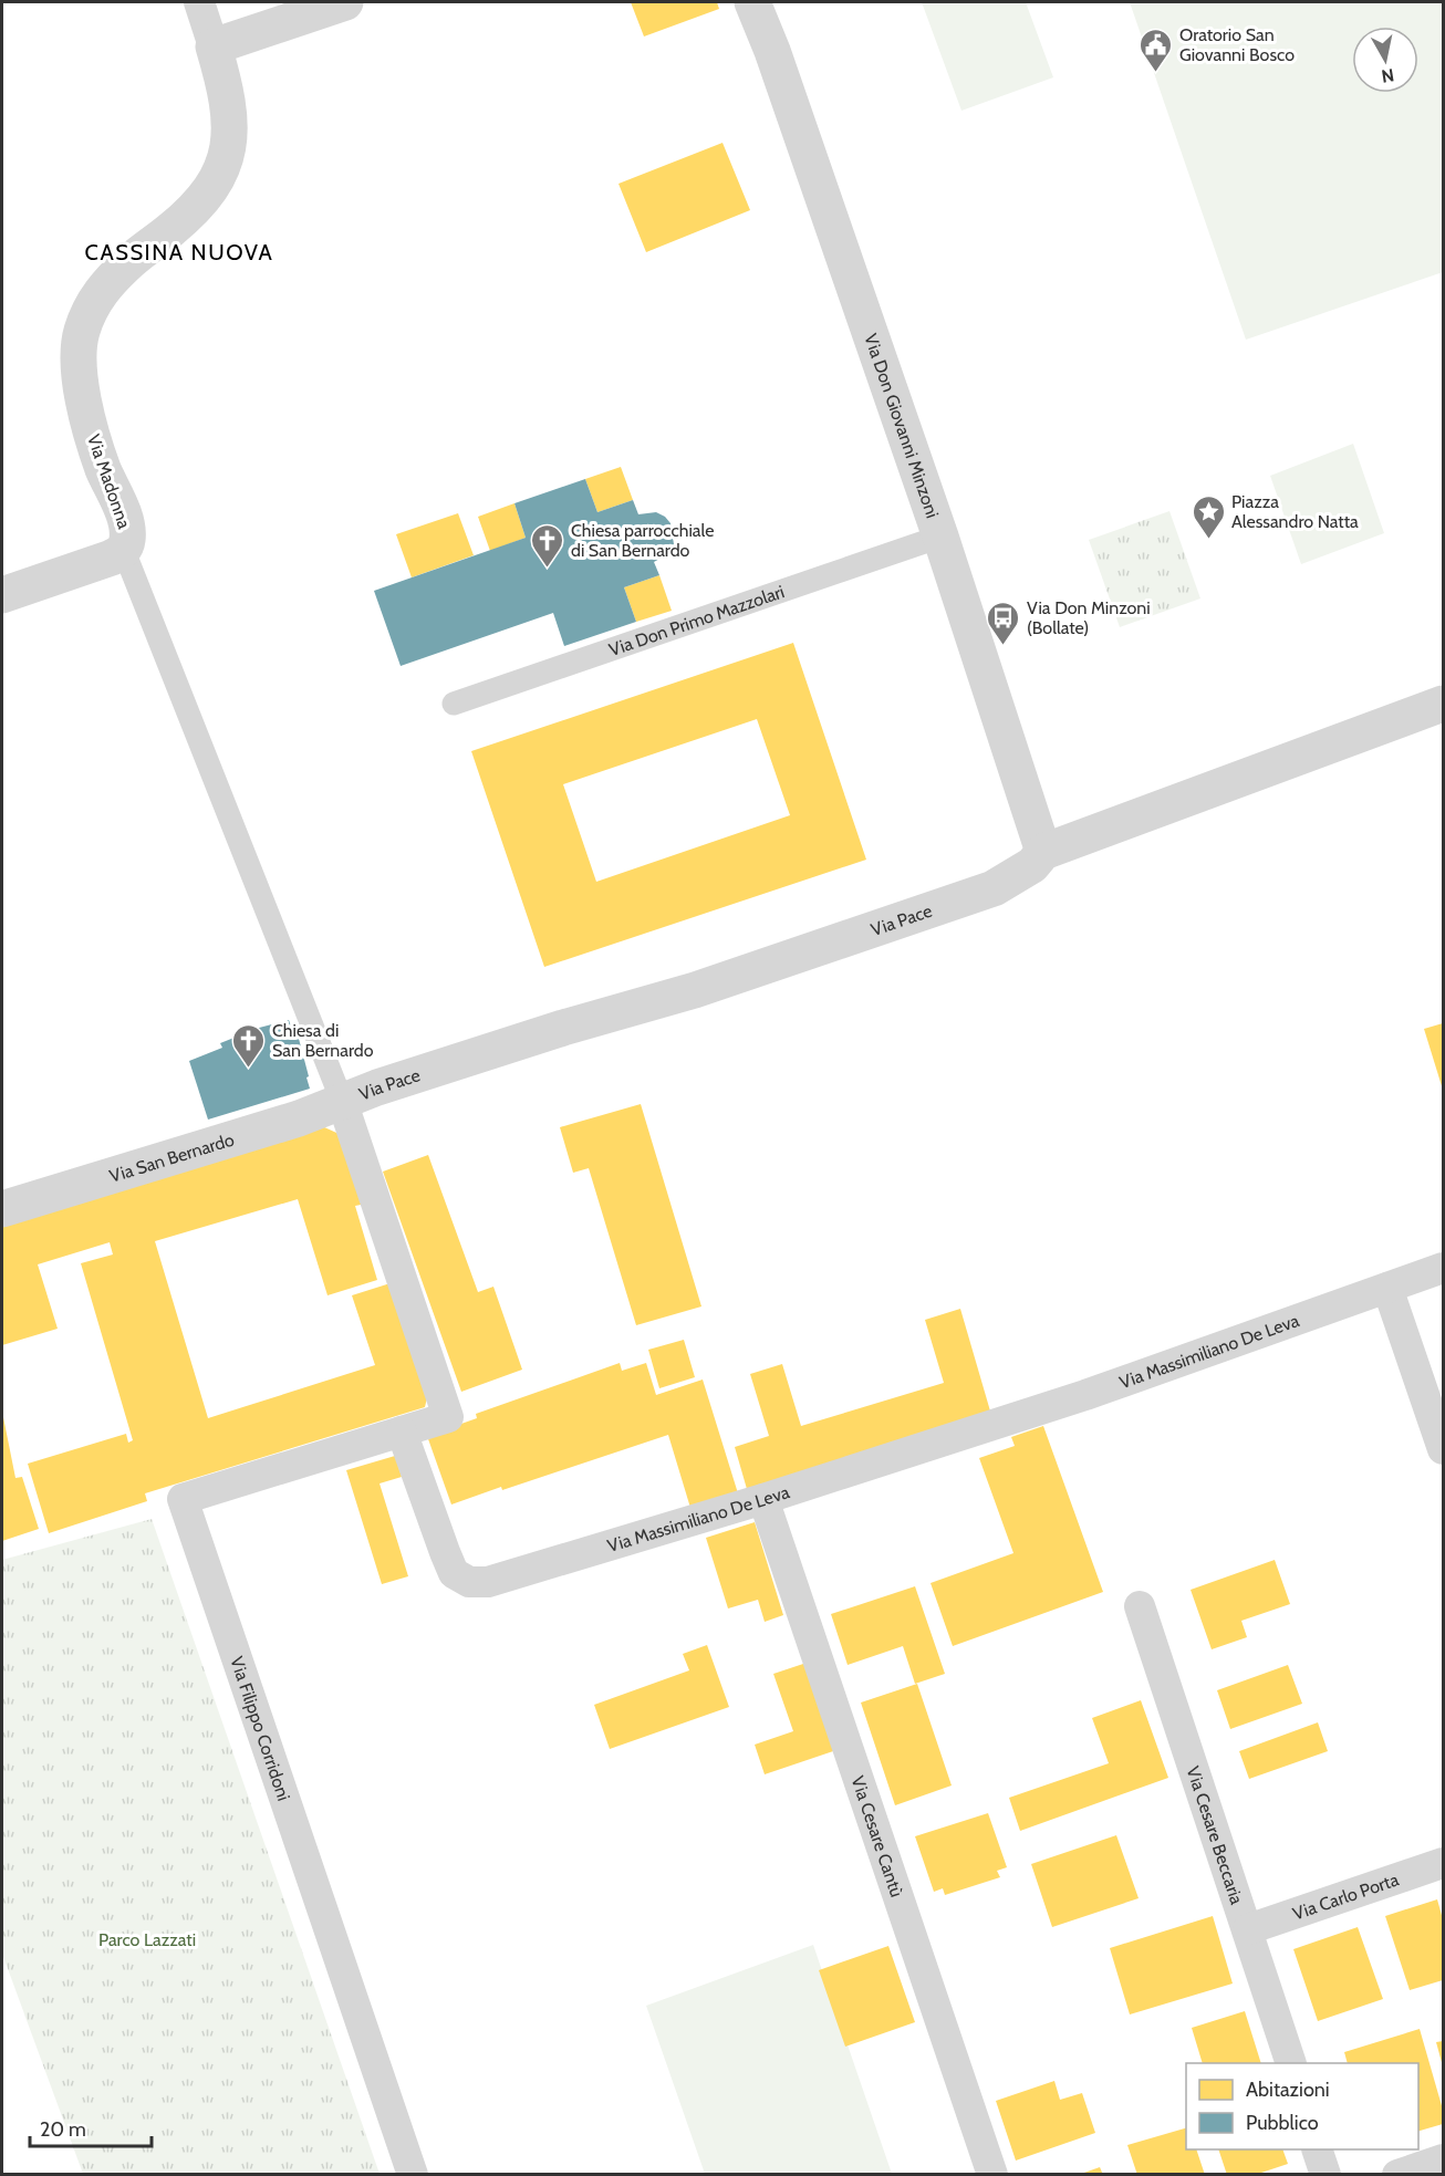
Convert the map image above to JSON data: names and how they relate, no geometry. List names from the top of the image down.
{
  "streets": {
    "street": [
      "Via Don Giovanni Minzoni",
      "Via Madonna",
      "Via Don Primo Mazzolari",
      "Via Pace",
      "Via San Bernardo",
      "Via Massimiliano De Leva",
      "Via Filippo Corridoni",
      "Via Cesare Beccaria",
      "Via Cesare Cantù",
      "Via Carlo Porta"
    ]
  },
  "crossings": [
    ["Via Don Giovanni Minzoni", "Via Don Primo Mazzolari"],
    ["Via Don Giovanni Minzoni", "Via Pace"],
    ["Via Madonna", "Via Pace"],
    ["Via Madonna", "Via San Bernardo"],
    ["Via Pace", "Via San Bernardo"],
    ["Via Massimiliano De Leva", "Via Filippo Corridoni"],
    ["Via Massimiliano De Leva", "Via Cesare Cantù"],
    ["Via Cesare Beccaria", "Via Carlo Porta"]
  ],
  "districts": ["CASSINA NUOVA"],
  "parks": ["Parco Lazzati"],
  "places": {
    "public building": ["Oratorio San Giovanni Bosco"],
    "place": ["Piazza Alessandro Natta"],
    "church": ["Chiesa parrocchiale di San Bernardo", "Chiesa di San Bernardo"],
    "bus stop": ["Via Don Minzoni (Bollate)"]
  },
  "legend": ["Abitazioni", "Pubblico"],
  "scale_bar": "20 m",
  "north": "bottom"
}
